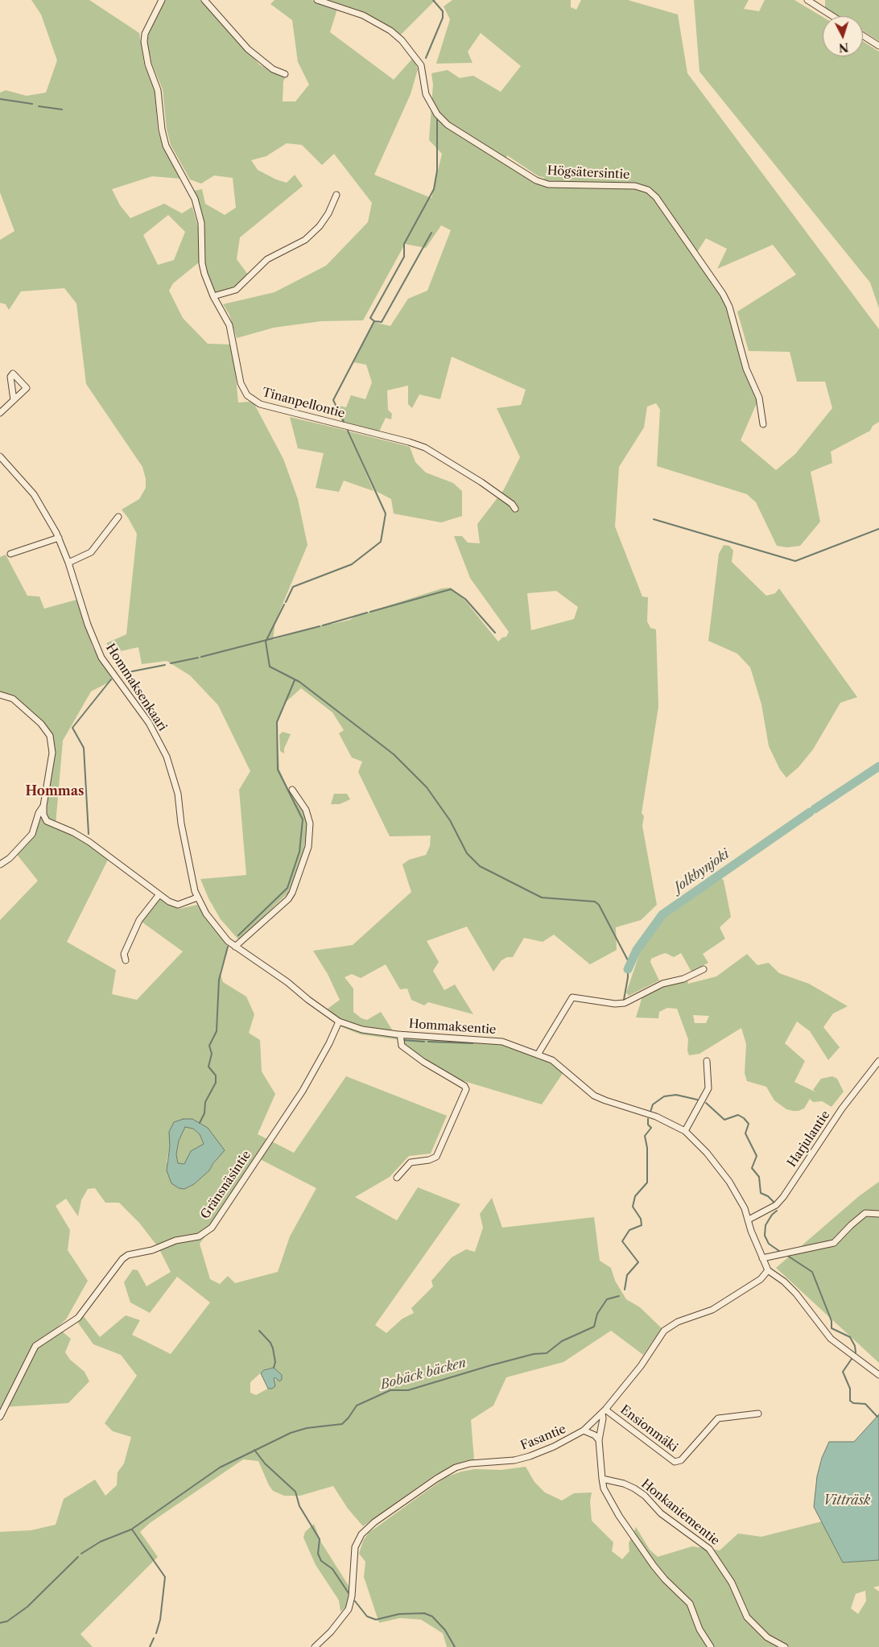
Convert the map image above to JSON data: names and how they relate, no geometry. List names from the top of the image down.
{
  "streets": {
    "street": [
      "Högsätersintie",
      "Tinanpellontie",
      "Hommaksenkaari",
      "Hommaksentie",
      "Harjulantie",
      "Gränsnäsintie",
      "Ensionmäki",
      "Fasantie",
      "Honkaniementie"
    ]
  },
  "crossings": [
    ["Hommaksenkaari", "Hommaksentie"],
    ["Hommaksentie", "Harjulantie"],
    ["Hommaksentie", "Gränsnäsintie"],
    ["Hommaksentie", "Fasantie"],
    ["Ensionmäki", "Fasantie"]
  ],
  "districts": ["Hommas"],
  "water": ["Jolkbynjoki", "Bobäck bäcken", "Vitträsk"],
  "north": "bottom"
}
